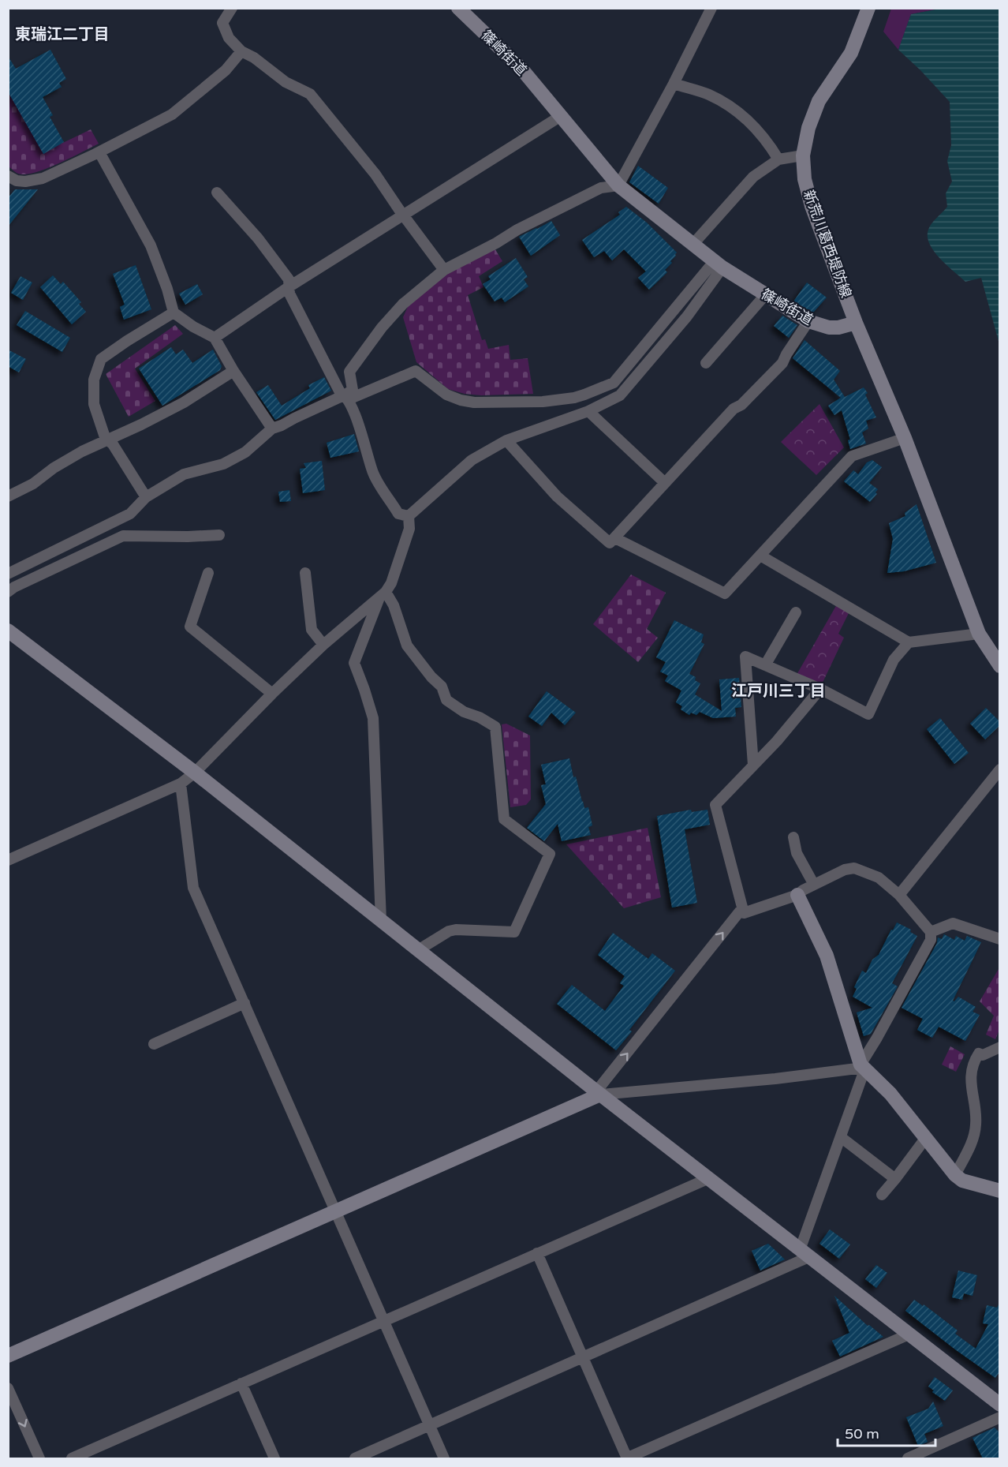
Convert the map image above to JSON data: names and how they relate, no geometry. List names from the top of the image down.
{
  "streets": {
    "street": ["篠崎街道", "新荒川葛西堤防線"]
  },
  "crossings": [
    ["篠崎街道", "新荒川葛西堤防線"]
  ],
  "districts": ["東瑞江二丁目", "江戸川三丁目"],
  "scale_bar": "50 m"
}
